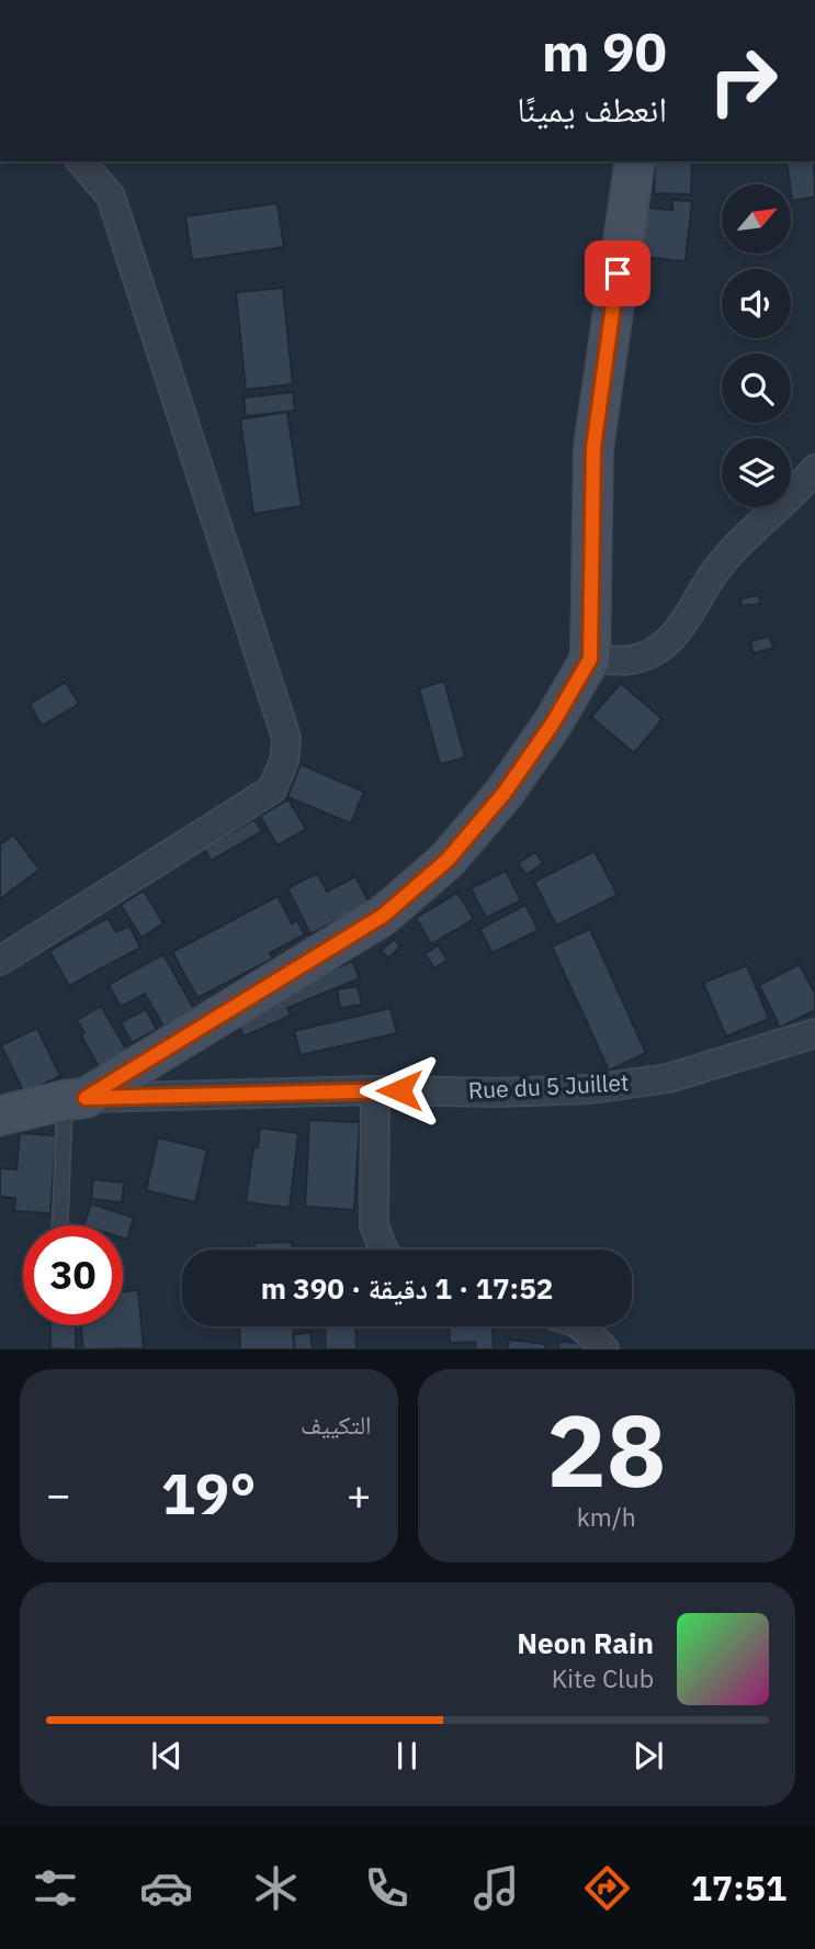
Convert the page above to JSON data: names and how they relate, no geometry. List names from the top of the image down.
{
  "streets": {
    "street": ["Rue du 5 Juillet"]
  },
  "north": "top right",
  "page": {
    "turn": ["90 m", "انعطف يمينًا"],
    "limit": "30",
    "trip": "17:52 · 1 دقيقة · 390 m",
    "tile": [
      ["28", "km/h"],
      "التكييف"
    ],
    "heat": ["−", "19°", "+"],
    "song": ["Neon Rain", "Kite Club"],
    "tabs": "17:51"
  }
}
